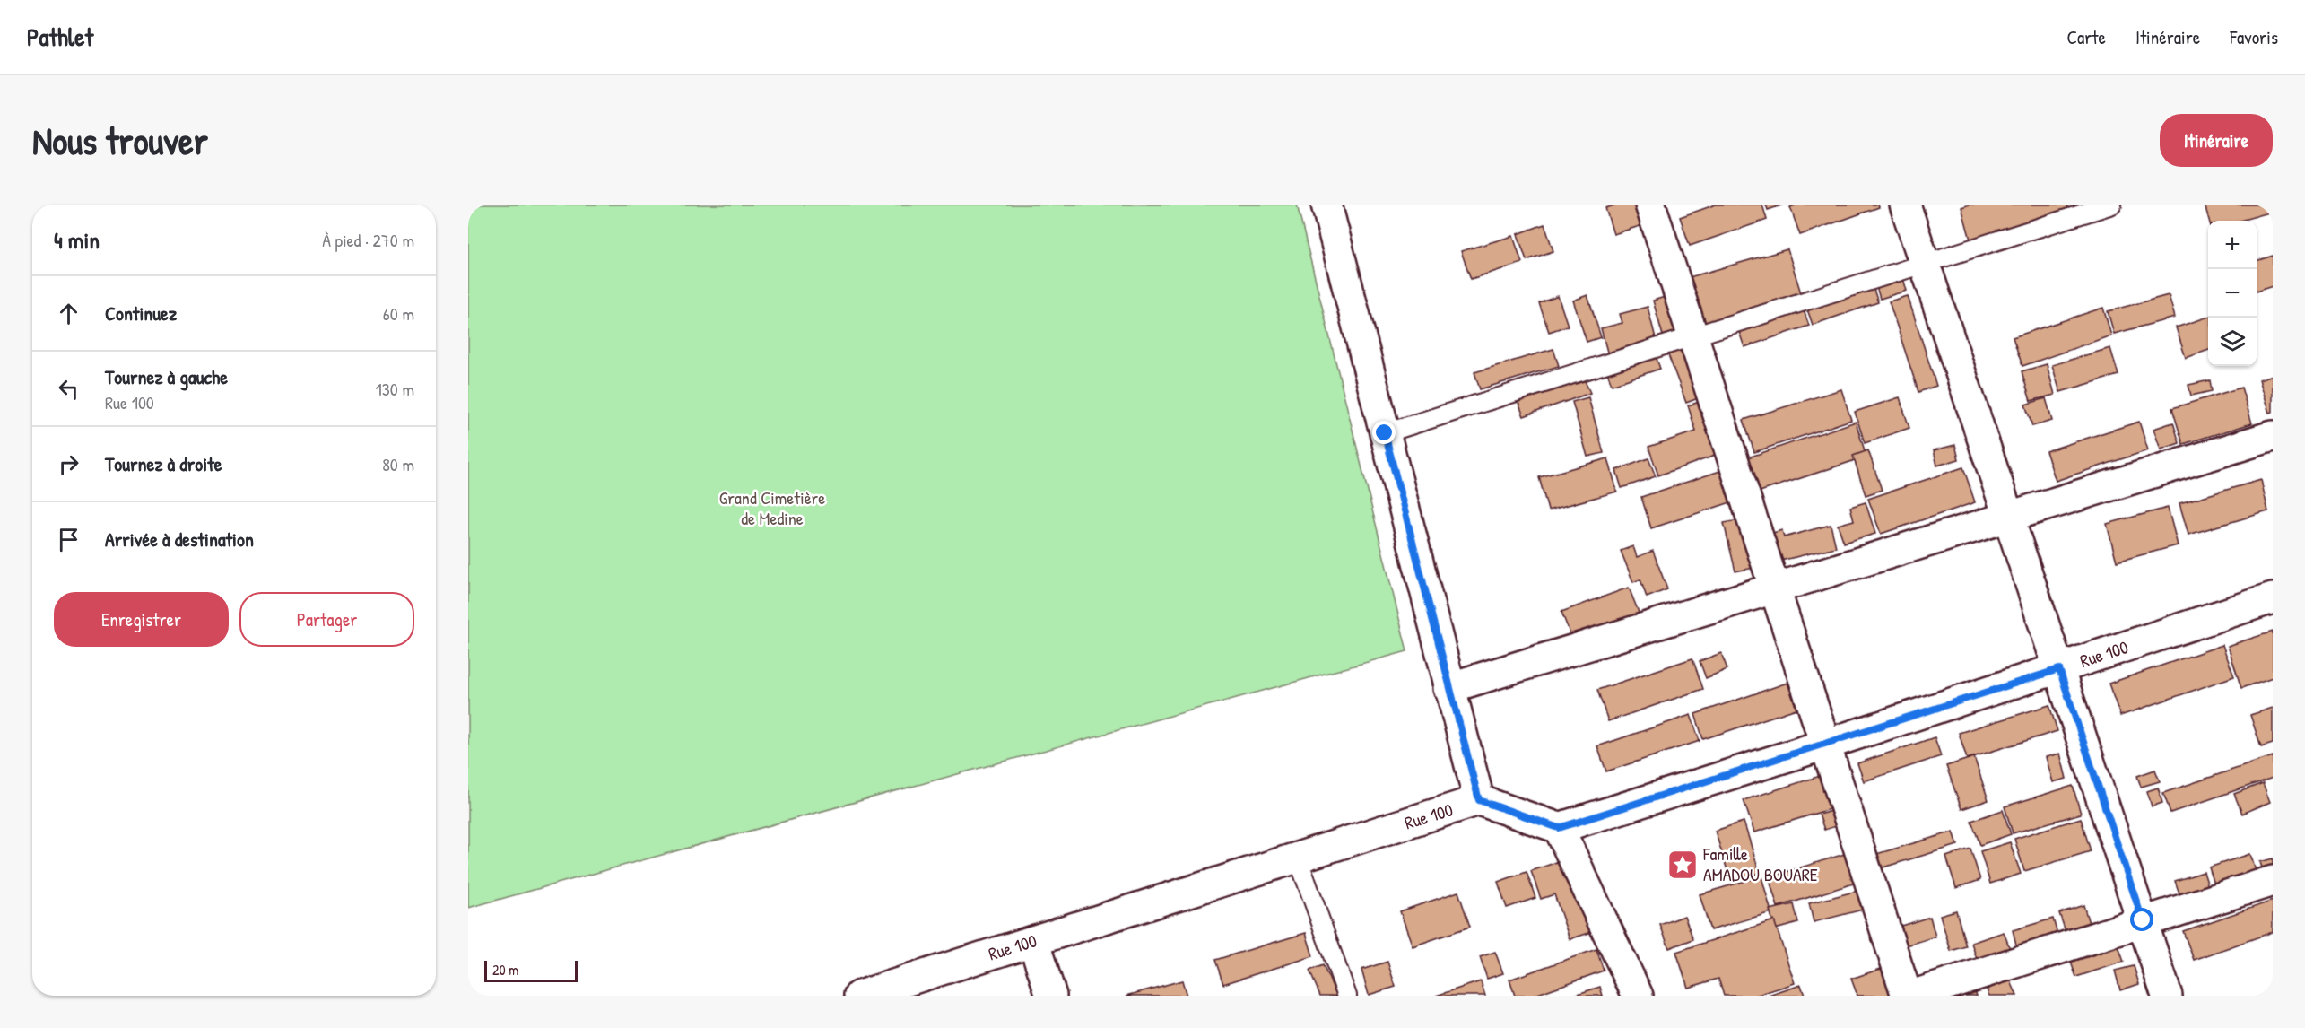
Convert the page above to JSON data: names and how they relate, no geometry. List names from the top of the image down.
{
  "streets": {
    "street": ["Rue 100"]
  },
  "parks": ["Grand Cimetière de Medine"],
  "places": {
    "place": ["Famille AMADOU BOUARE"]
  },
  "scale_bar": "20 m",
  "page": {
    "header": "Pathlet",
    "nav": ["Carte", "Itinéraire", "Favoris"],
    "buttons": [
      "Itinéraire",
      ["Enregistrer", "Partager"]
    ],
    "title": "Nous trouver",
    "heading": ["4 min", "À pied · 270 m"],
    "map_buttons": ["+", "−"],
    "list": [
      ["Continuez", "60 m"],
      ["Tournez à gauche", "Rue 100", "130 m"],
      ["Tournez à droite", "80 m"],
      "Arrivée à destination"
    ],
    "scale": "20 m"
  }
}
